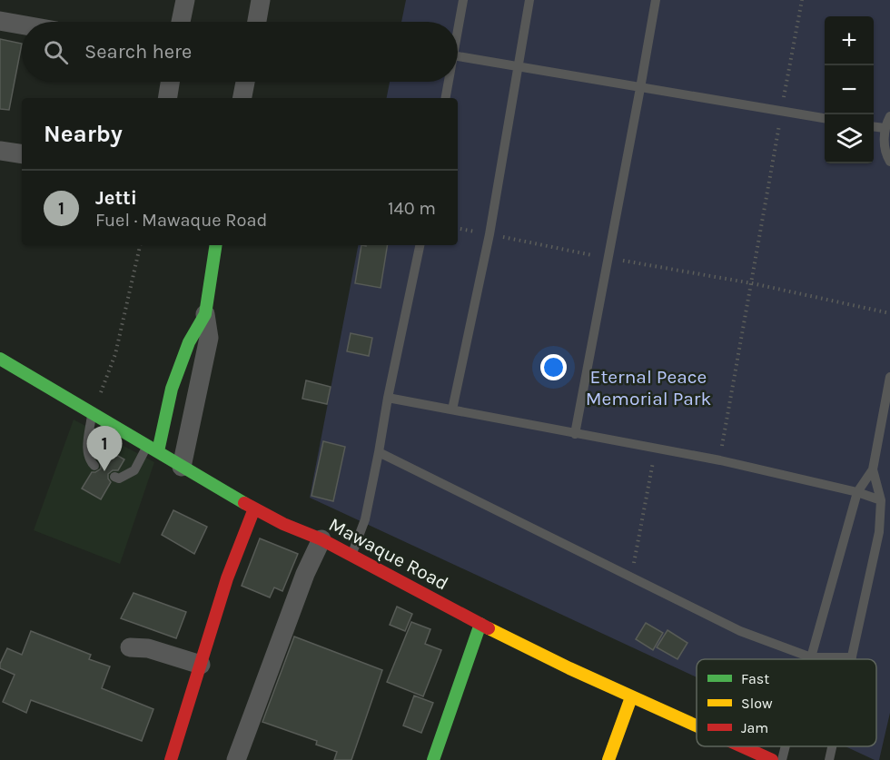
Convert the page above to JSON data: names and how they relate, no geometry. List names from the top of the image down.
{
  "streets": {
    "main road": ["Mawaque Road"]
  },
  "parks": ["Eternal Peace Memorial Park"],
  "legend": ["Fast", "Slow", "Jam"],
  "page": {
    "map_buttons": ["+", "−"],
    "search": "Search here",
    "heading": "Nearby",
    "list": [
      {
        "mark": "1",
        "name": "Jetti",
        "note": "Fuel · Mawaque Road",
        "value": "140 m"
      }
    ],
    "pins": "1"
  }
}
